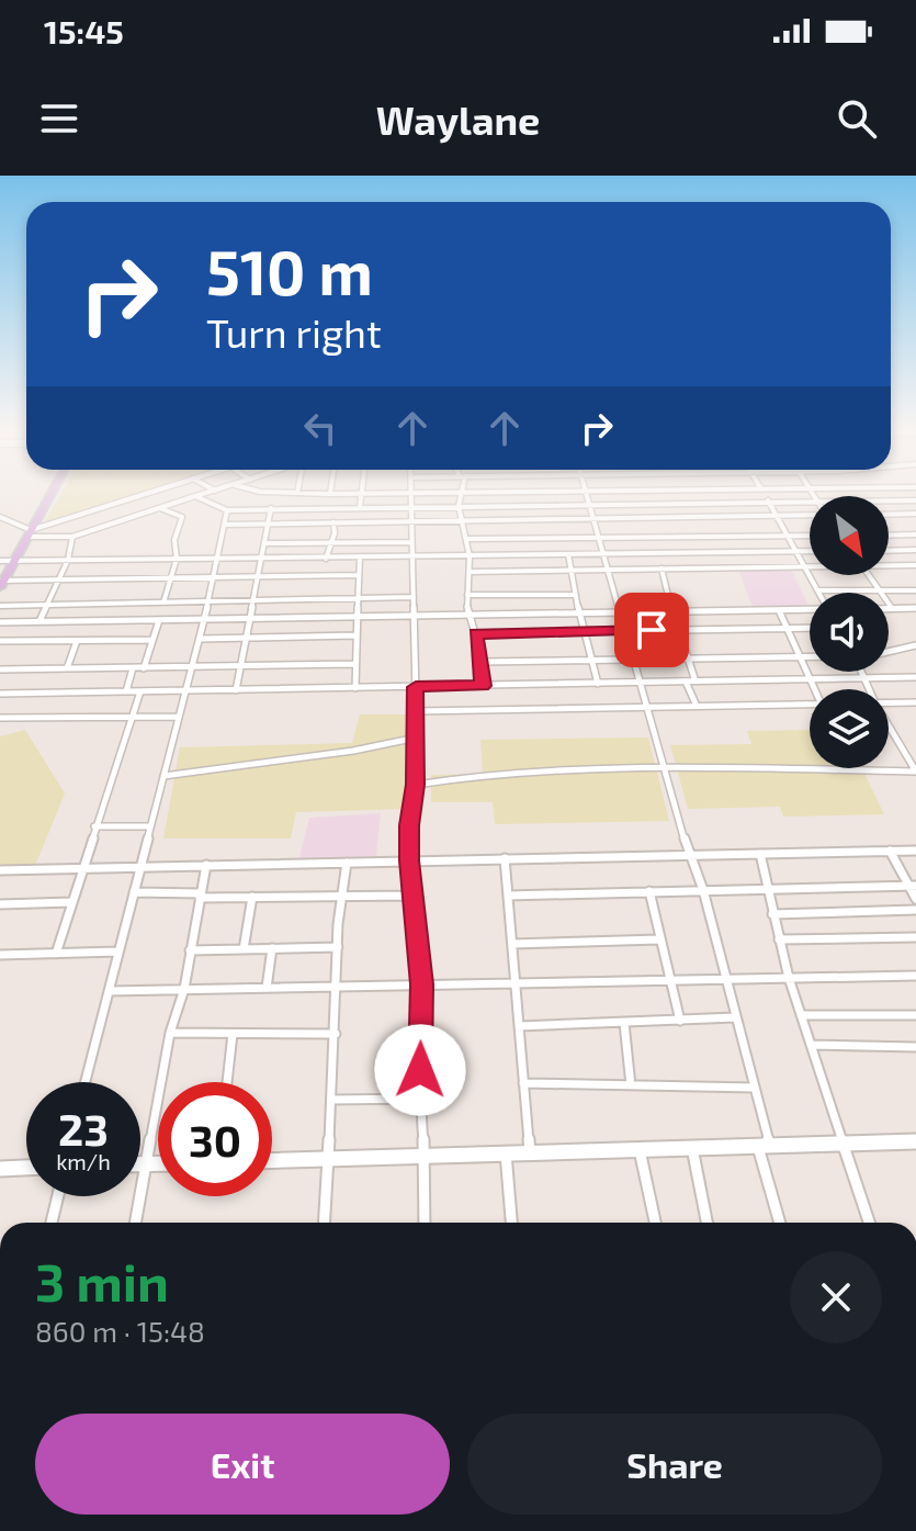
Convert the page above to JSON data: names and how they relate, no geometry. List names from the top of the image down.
{
  "north": "bottom right",
  "page": {
    "status": "15:45",
    "header": "Waylane",
    "turn": ["510 m", "Turn right"],
    "speed": "23 km/h",
    "limit": "30",
    "heading": ["3 min", "860 m · 15:48"],
    "buttons": ["Exit", "Share"]
  }
}
